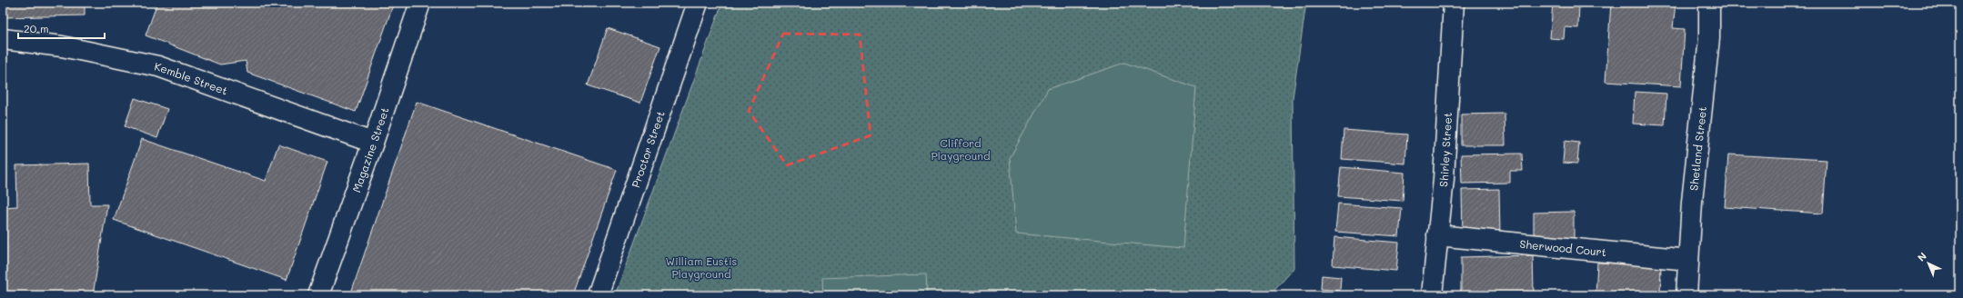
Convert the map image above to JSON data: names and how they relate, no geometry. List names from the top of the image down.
{
  "streets": {
    "street": [
      "Kemble Street",
      "Magazine Street",
      "Proctor Street",
      "Shirley Street",
      "Shetland Street",
      "Sherwood Court"
    ]
  },
  "crossings": [
    ["Kemble Street", "Magazine Street"],
    ["Shirley Street", "Sherwood Court"],
    ["Shetland Street", "Sherwood Court"]
  ],
  "parks": ["Clifford Playground", "William Eustis Playground"],
  "scale_bar": "20 m",
  "north": "top left"
}
